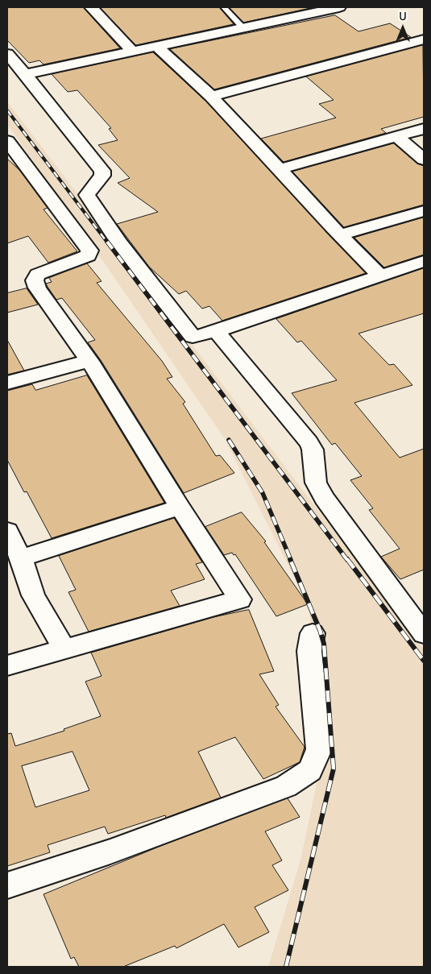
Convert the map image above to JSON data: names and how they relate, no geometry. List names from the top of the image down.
{
  "north": "top"
}
